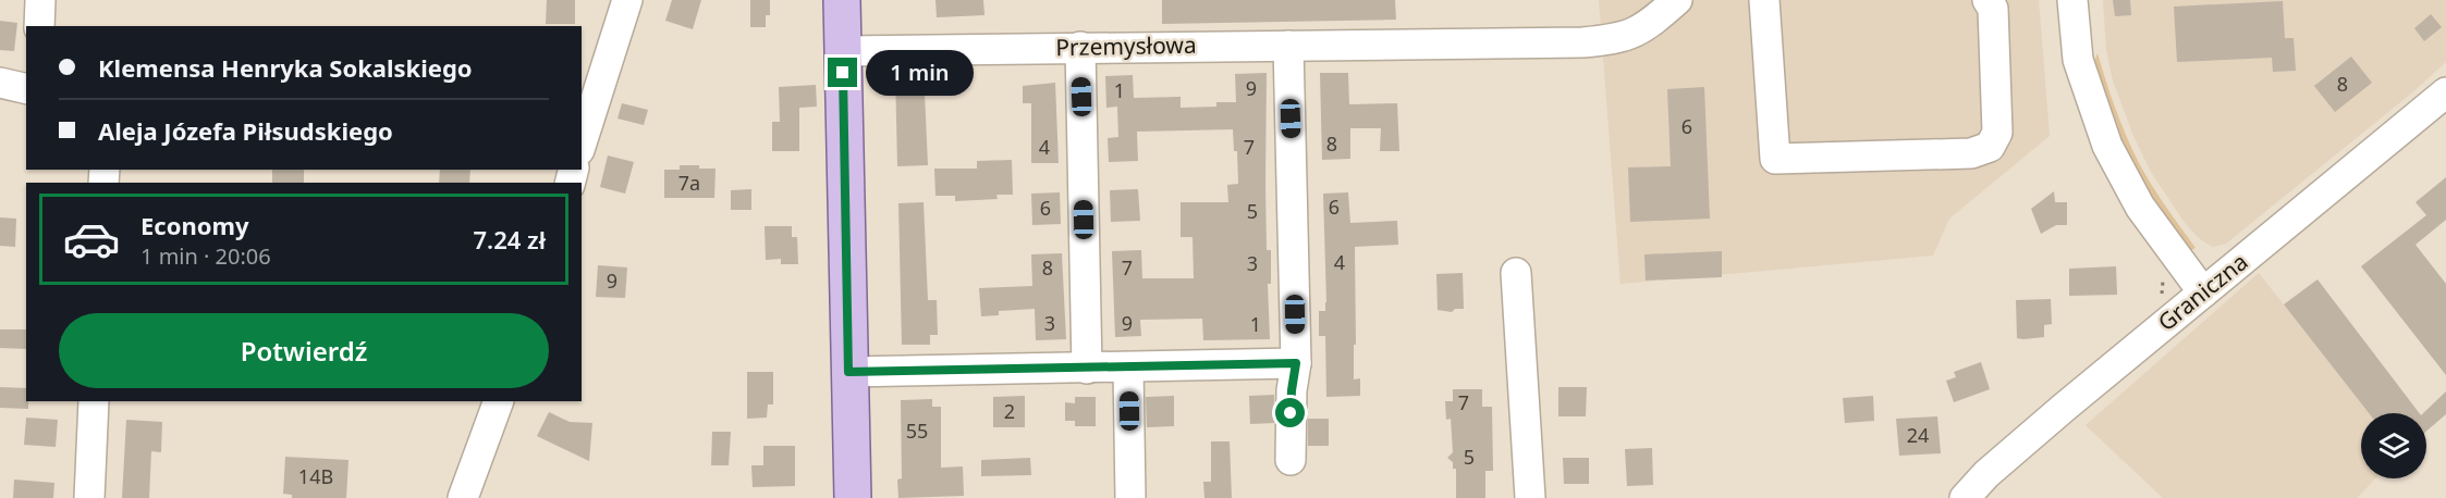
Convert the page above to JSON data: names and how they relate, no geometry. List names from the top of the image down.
{
  "streets": {
    "street": ["Przemysłowa", "Graniczna"]
  },
  "house_numbers": [
    "8",
    "9",
    "1",
    "6",
    "8",
    "4",
    "7",
    "7a",
    "6",
    "6",
    "5",
    "4",
    "3",
    "8",
    "7",
    "9",
    "3",
    "9",
    "1",
    "7",
    "2",
    "55",
    "24",
    "5",
    "14B"
  ],
  "page": {
    "banner": ["Klemensa Henryka Sokalskiego", "Aleja Józefa Piłsudskiego"],
    "bubble": "1 min",
    "list": [
      {
        "name": "Economy",
        "note": "1 min · 20:06",
        "value": "7.24 zł"
      }
    ],
    "buttons": "Potwierdź"
  }
}
